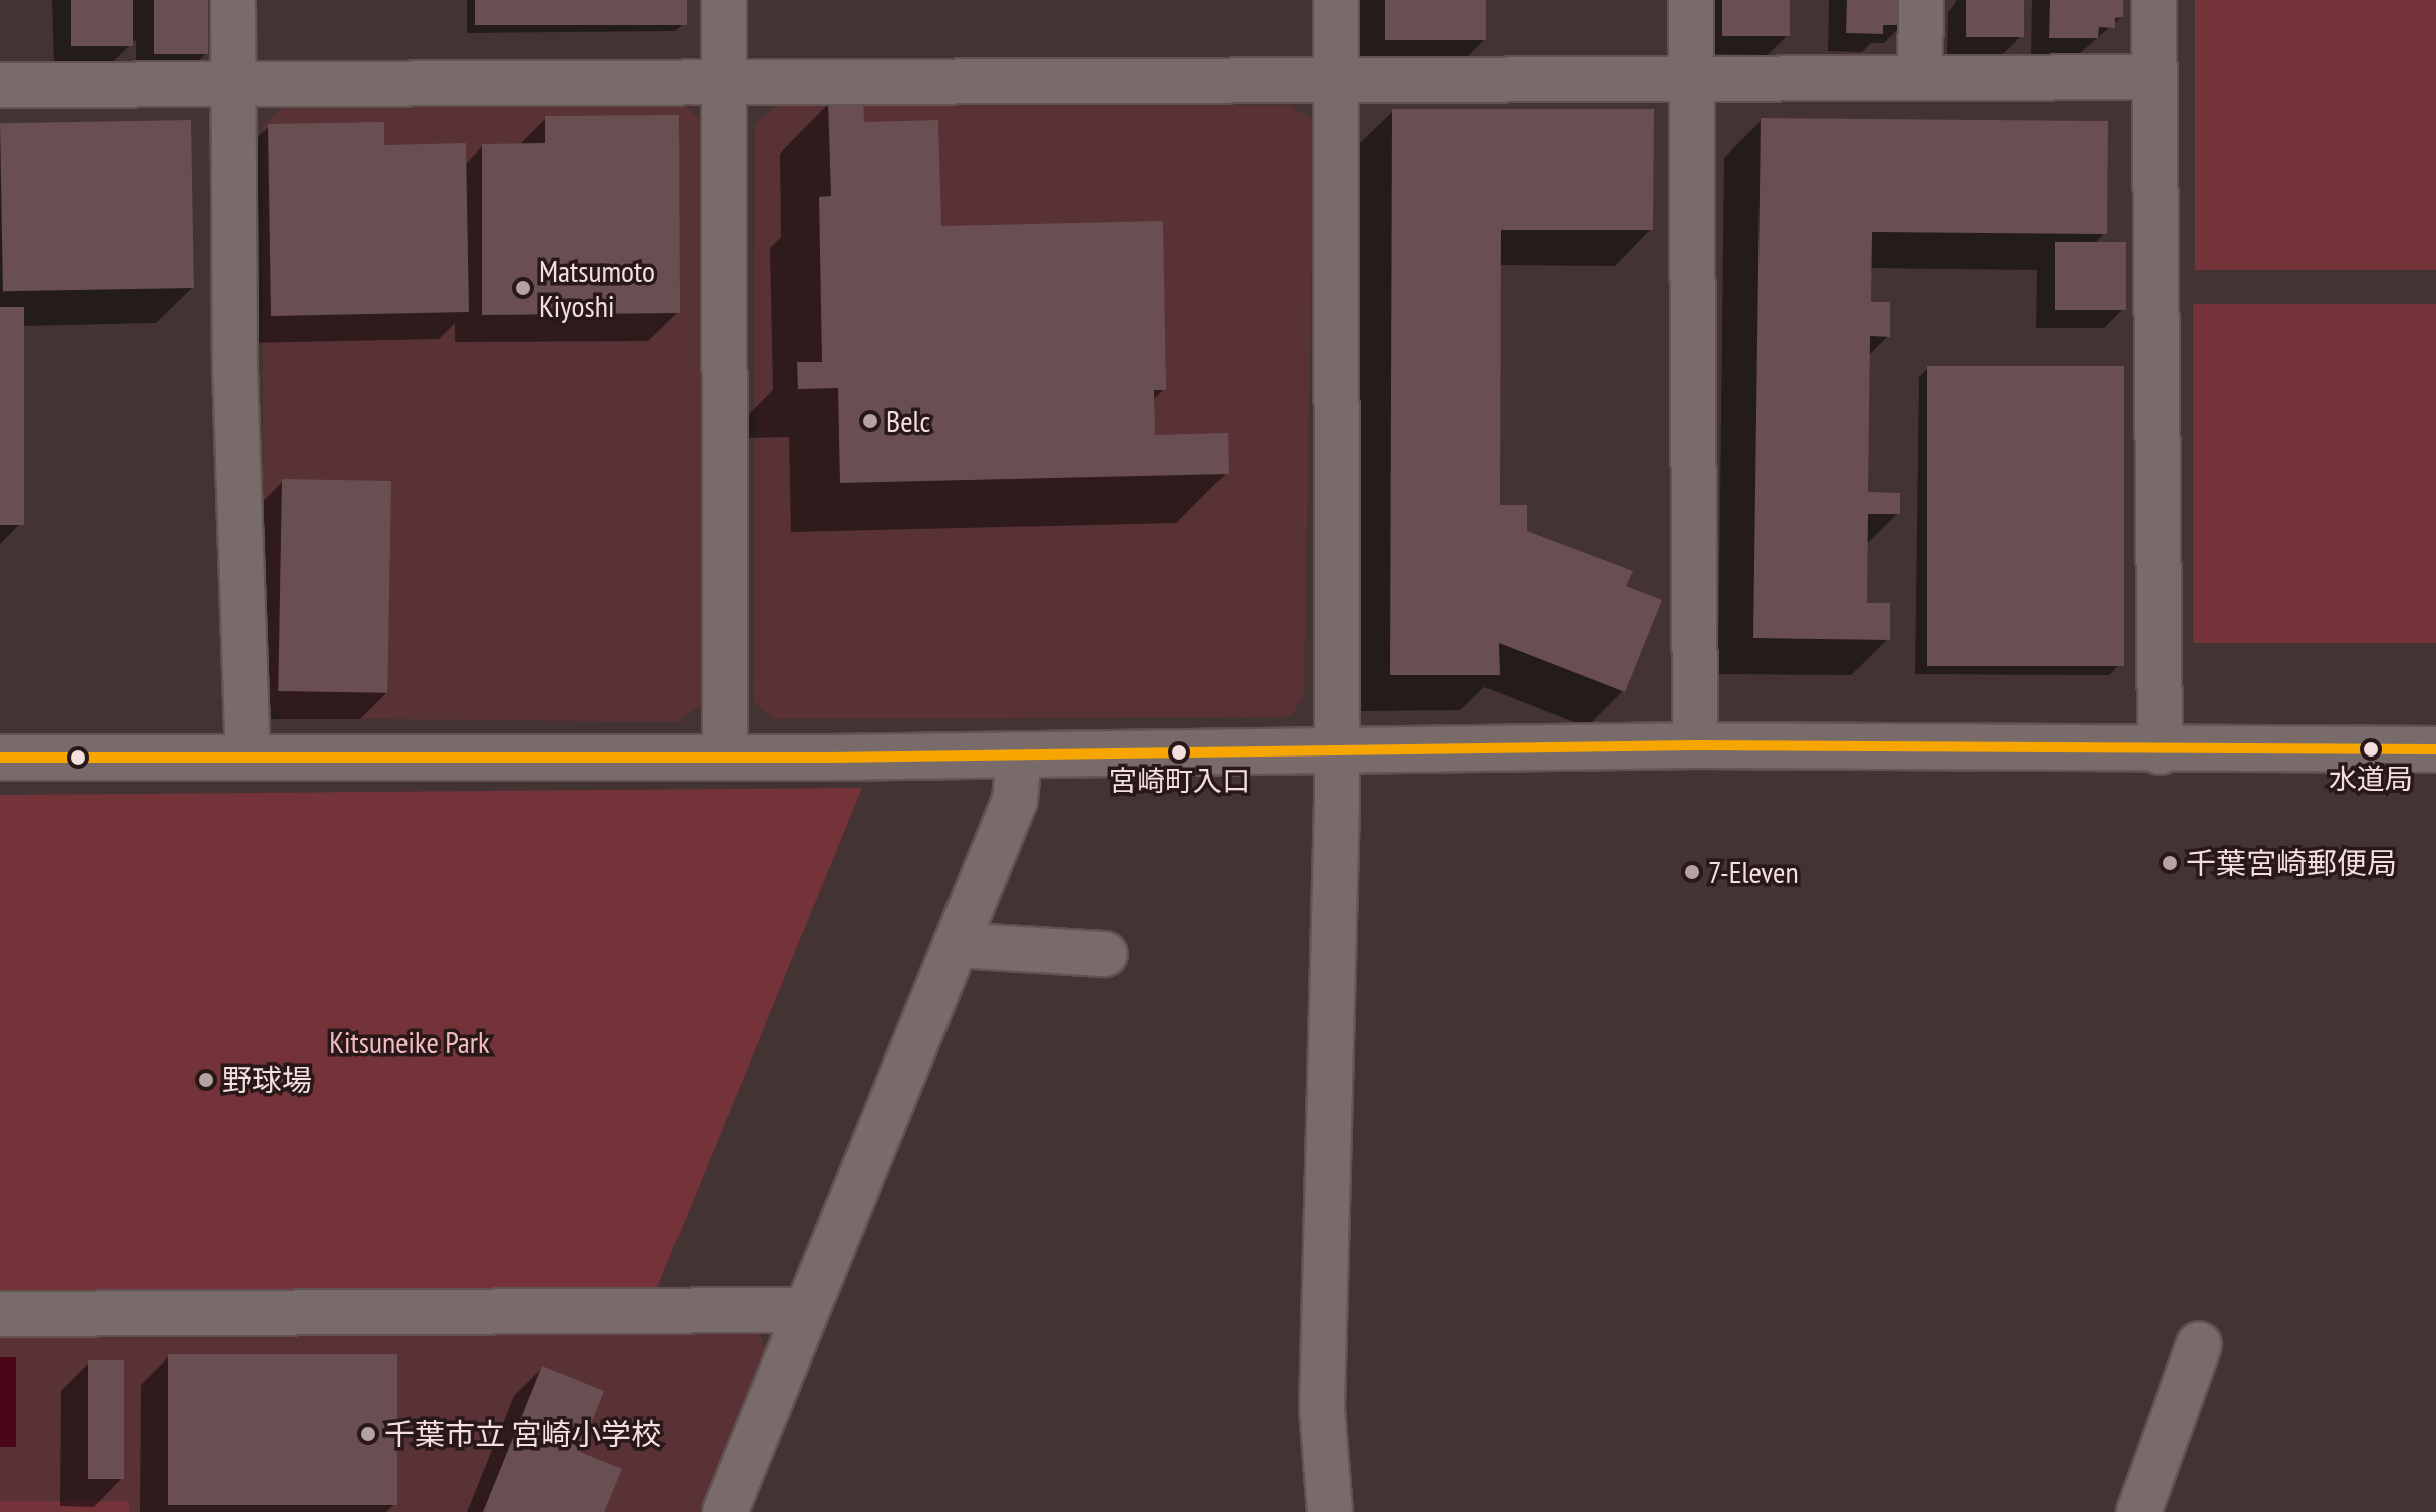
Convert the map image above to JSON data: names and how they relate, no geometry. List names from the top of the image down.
{
  "parks": ["Kitsuneike Park"],
  "places": [
    "Matsumoto Kiyoshi",
    "Belc",
    "水道局",
    "宮崎町入口",
    "千葉宮崎郵便局",
    "7-Eleven",
    "野球場",
    "千葉市立 宮崎小学校"
  ]
}
